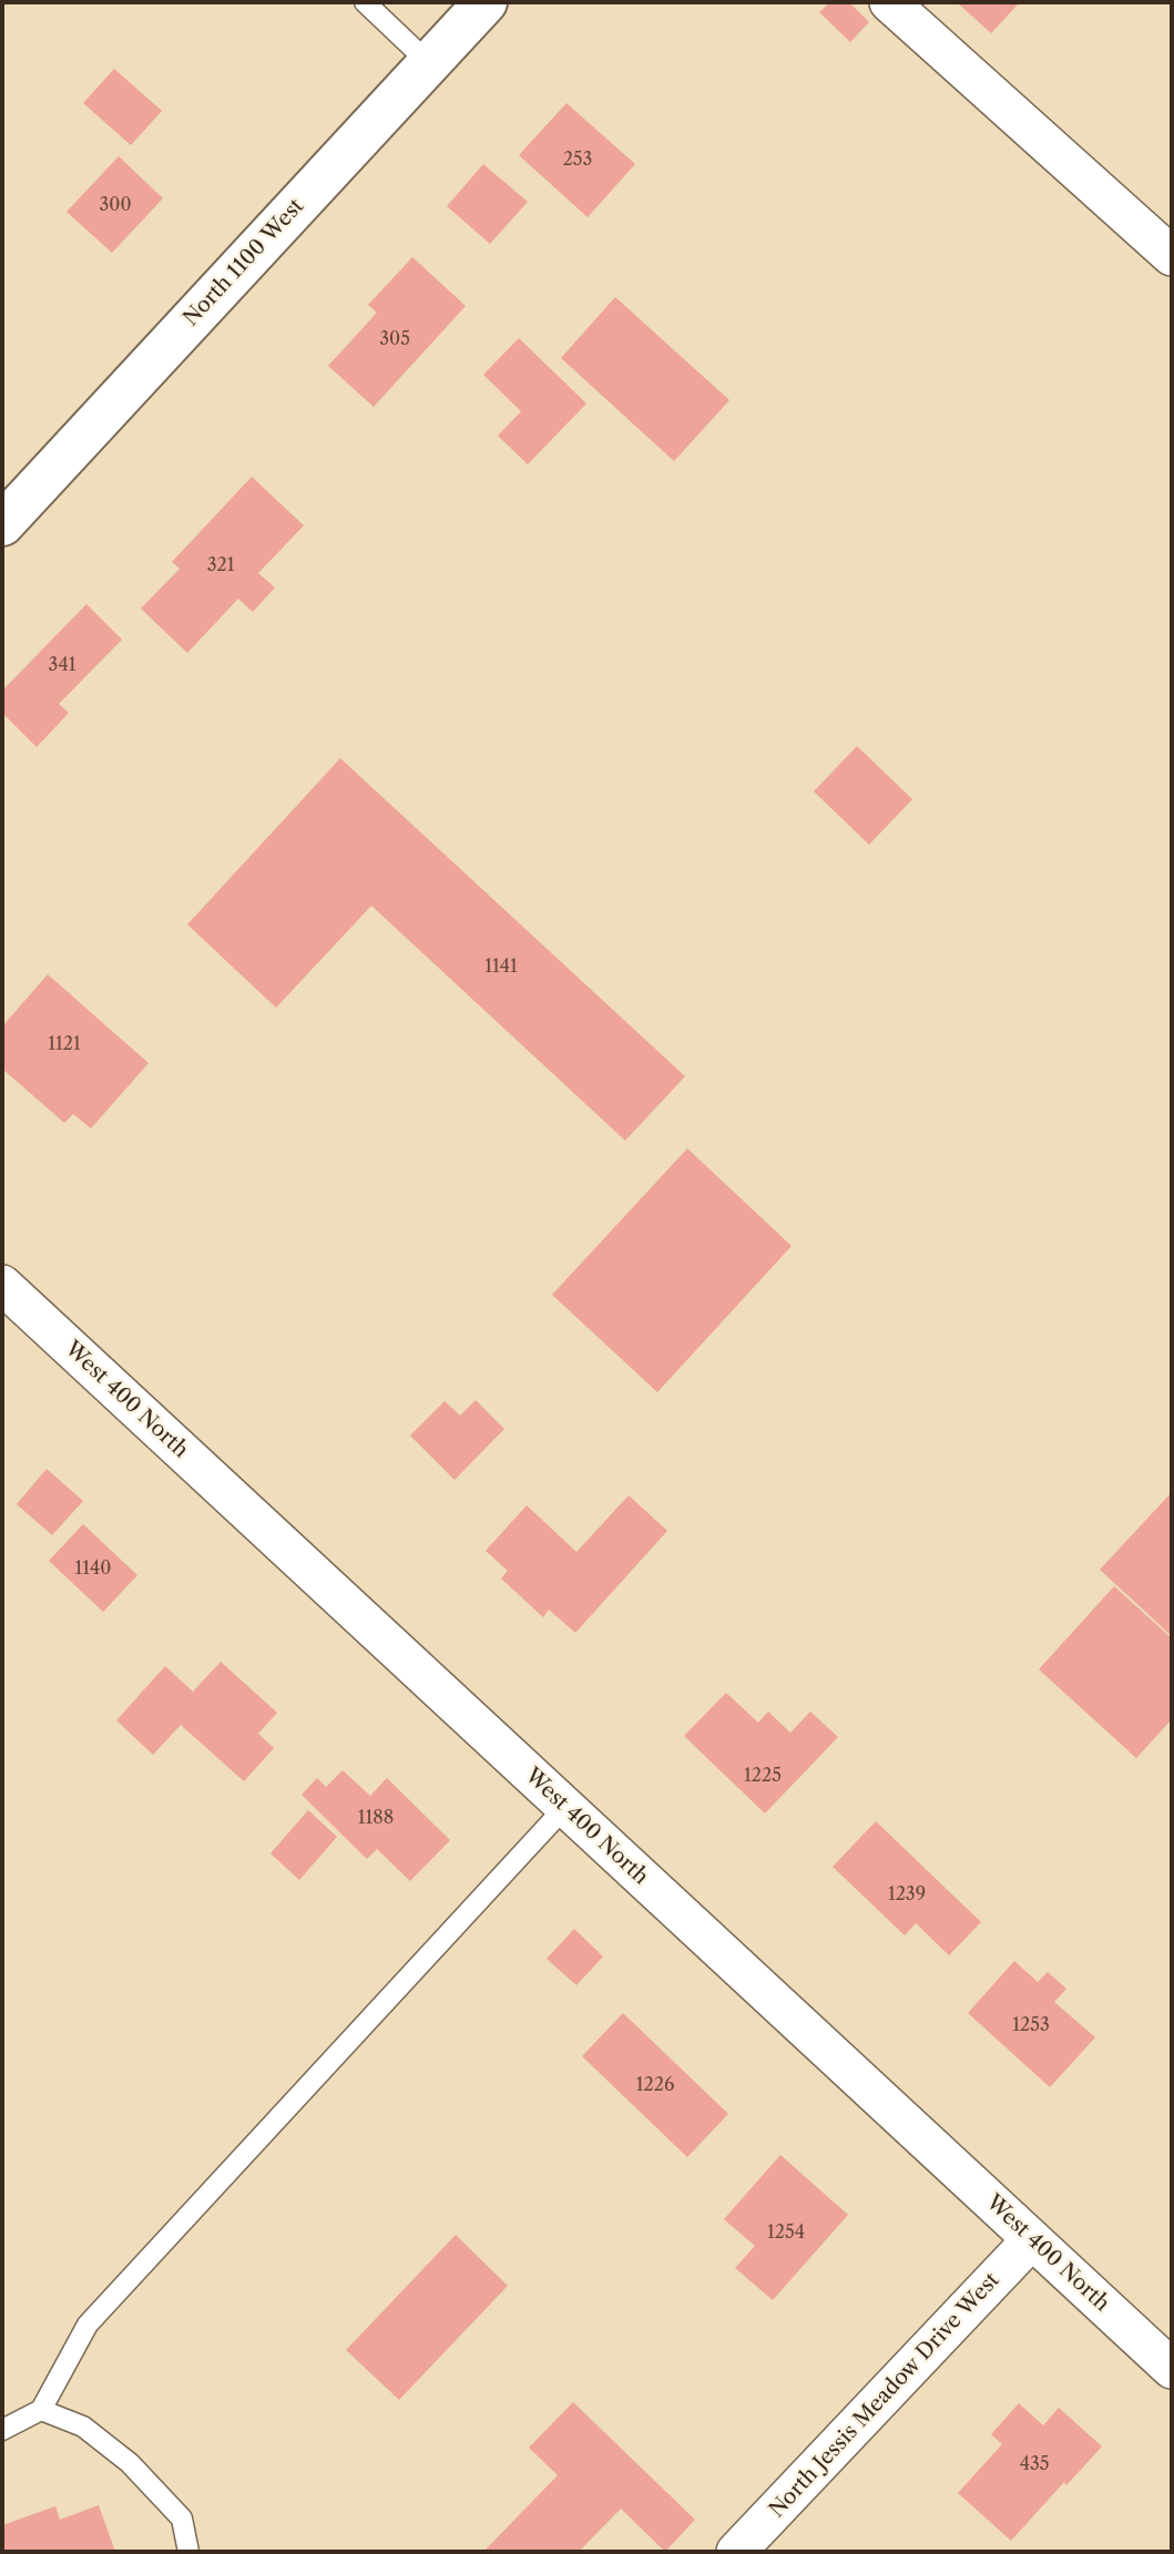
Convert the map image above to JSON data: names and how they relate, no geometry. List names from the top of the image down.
{
  "streets": {
    "street": ["North 1100 West", "West 400 North", "North Jessis Meadow Drive West"]
  },
  "crossings": [
    ["West 400 North", "North Jessis Meadow Drive West"]
  ],
  "house_numbers": [
    "253",
    "300",
    "305",
    "321",
    "341",
    "1141",
    "1121",
    "1140",
    "1225",
    "1188",
    "1239",
    "1253",
    "1226",
    "1254",
    "435"
  ]
}
